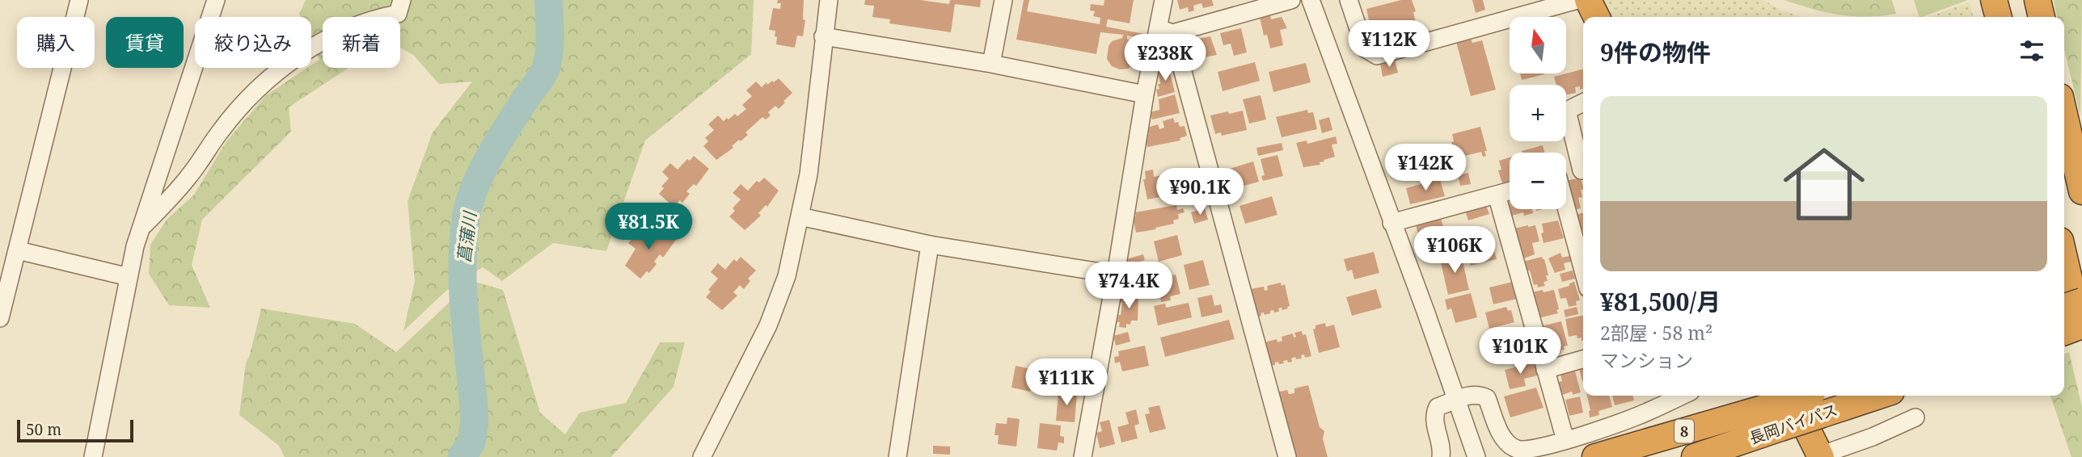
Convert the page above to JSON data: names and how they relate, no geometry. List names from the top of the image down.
{
  "streets": {
    "highway": ["長岡バイパス", "8"]
  },
  "water": ["菖蒲川"],
  "scale_bar": "50 m",
  "north": "top",
  "page": {
    "map_buttons": ["+", "−"],
    "chip": [
      "購入",
      "賃貸",
      "絞り込み",
      "新着"
    ],
    "heading": "9件の物件",
    "price": [
      "¥112K",
      "¥238K",
      "¥142K",
      "¥90.1K",
      "¥81.5K",
      "¥106K",
      "¥74.4K",
      "¥101K",
      "¥111K"
    ],
    "list": [
      {
        "name": "¥81,500/月",
        "note": "2部屋 · 58 m² · マンション"
      }
    ],
    "scale": "50 m"
  }
}
